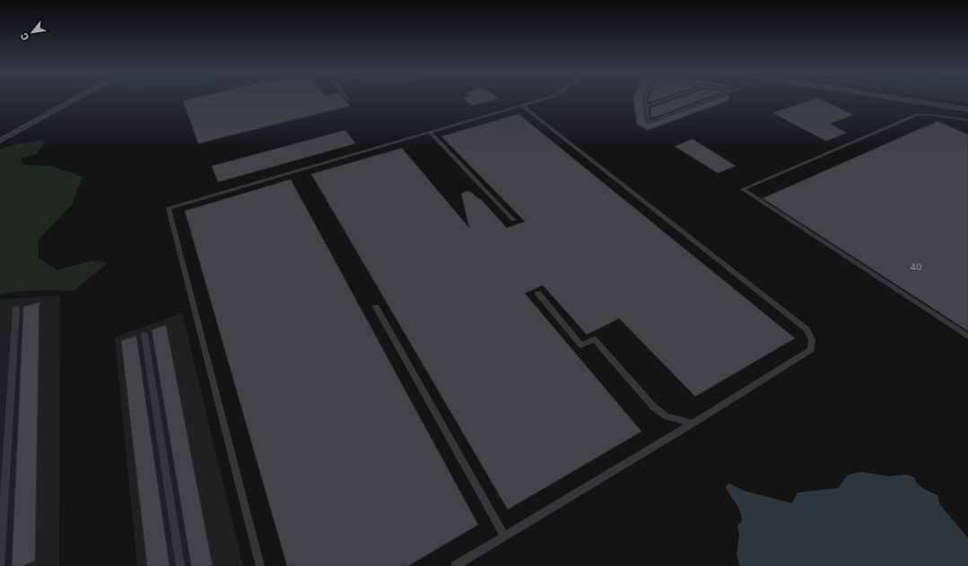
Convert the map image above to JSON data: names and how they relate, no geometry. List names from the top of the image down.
{
  "house_numbers": ["40"],
  "north": "bottom left"
}
